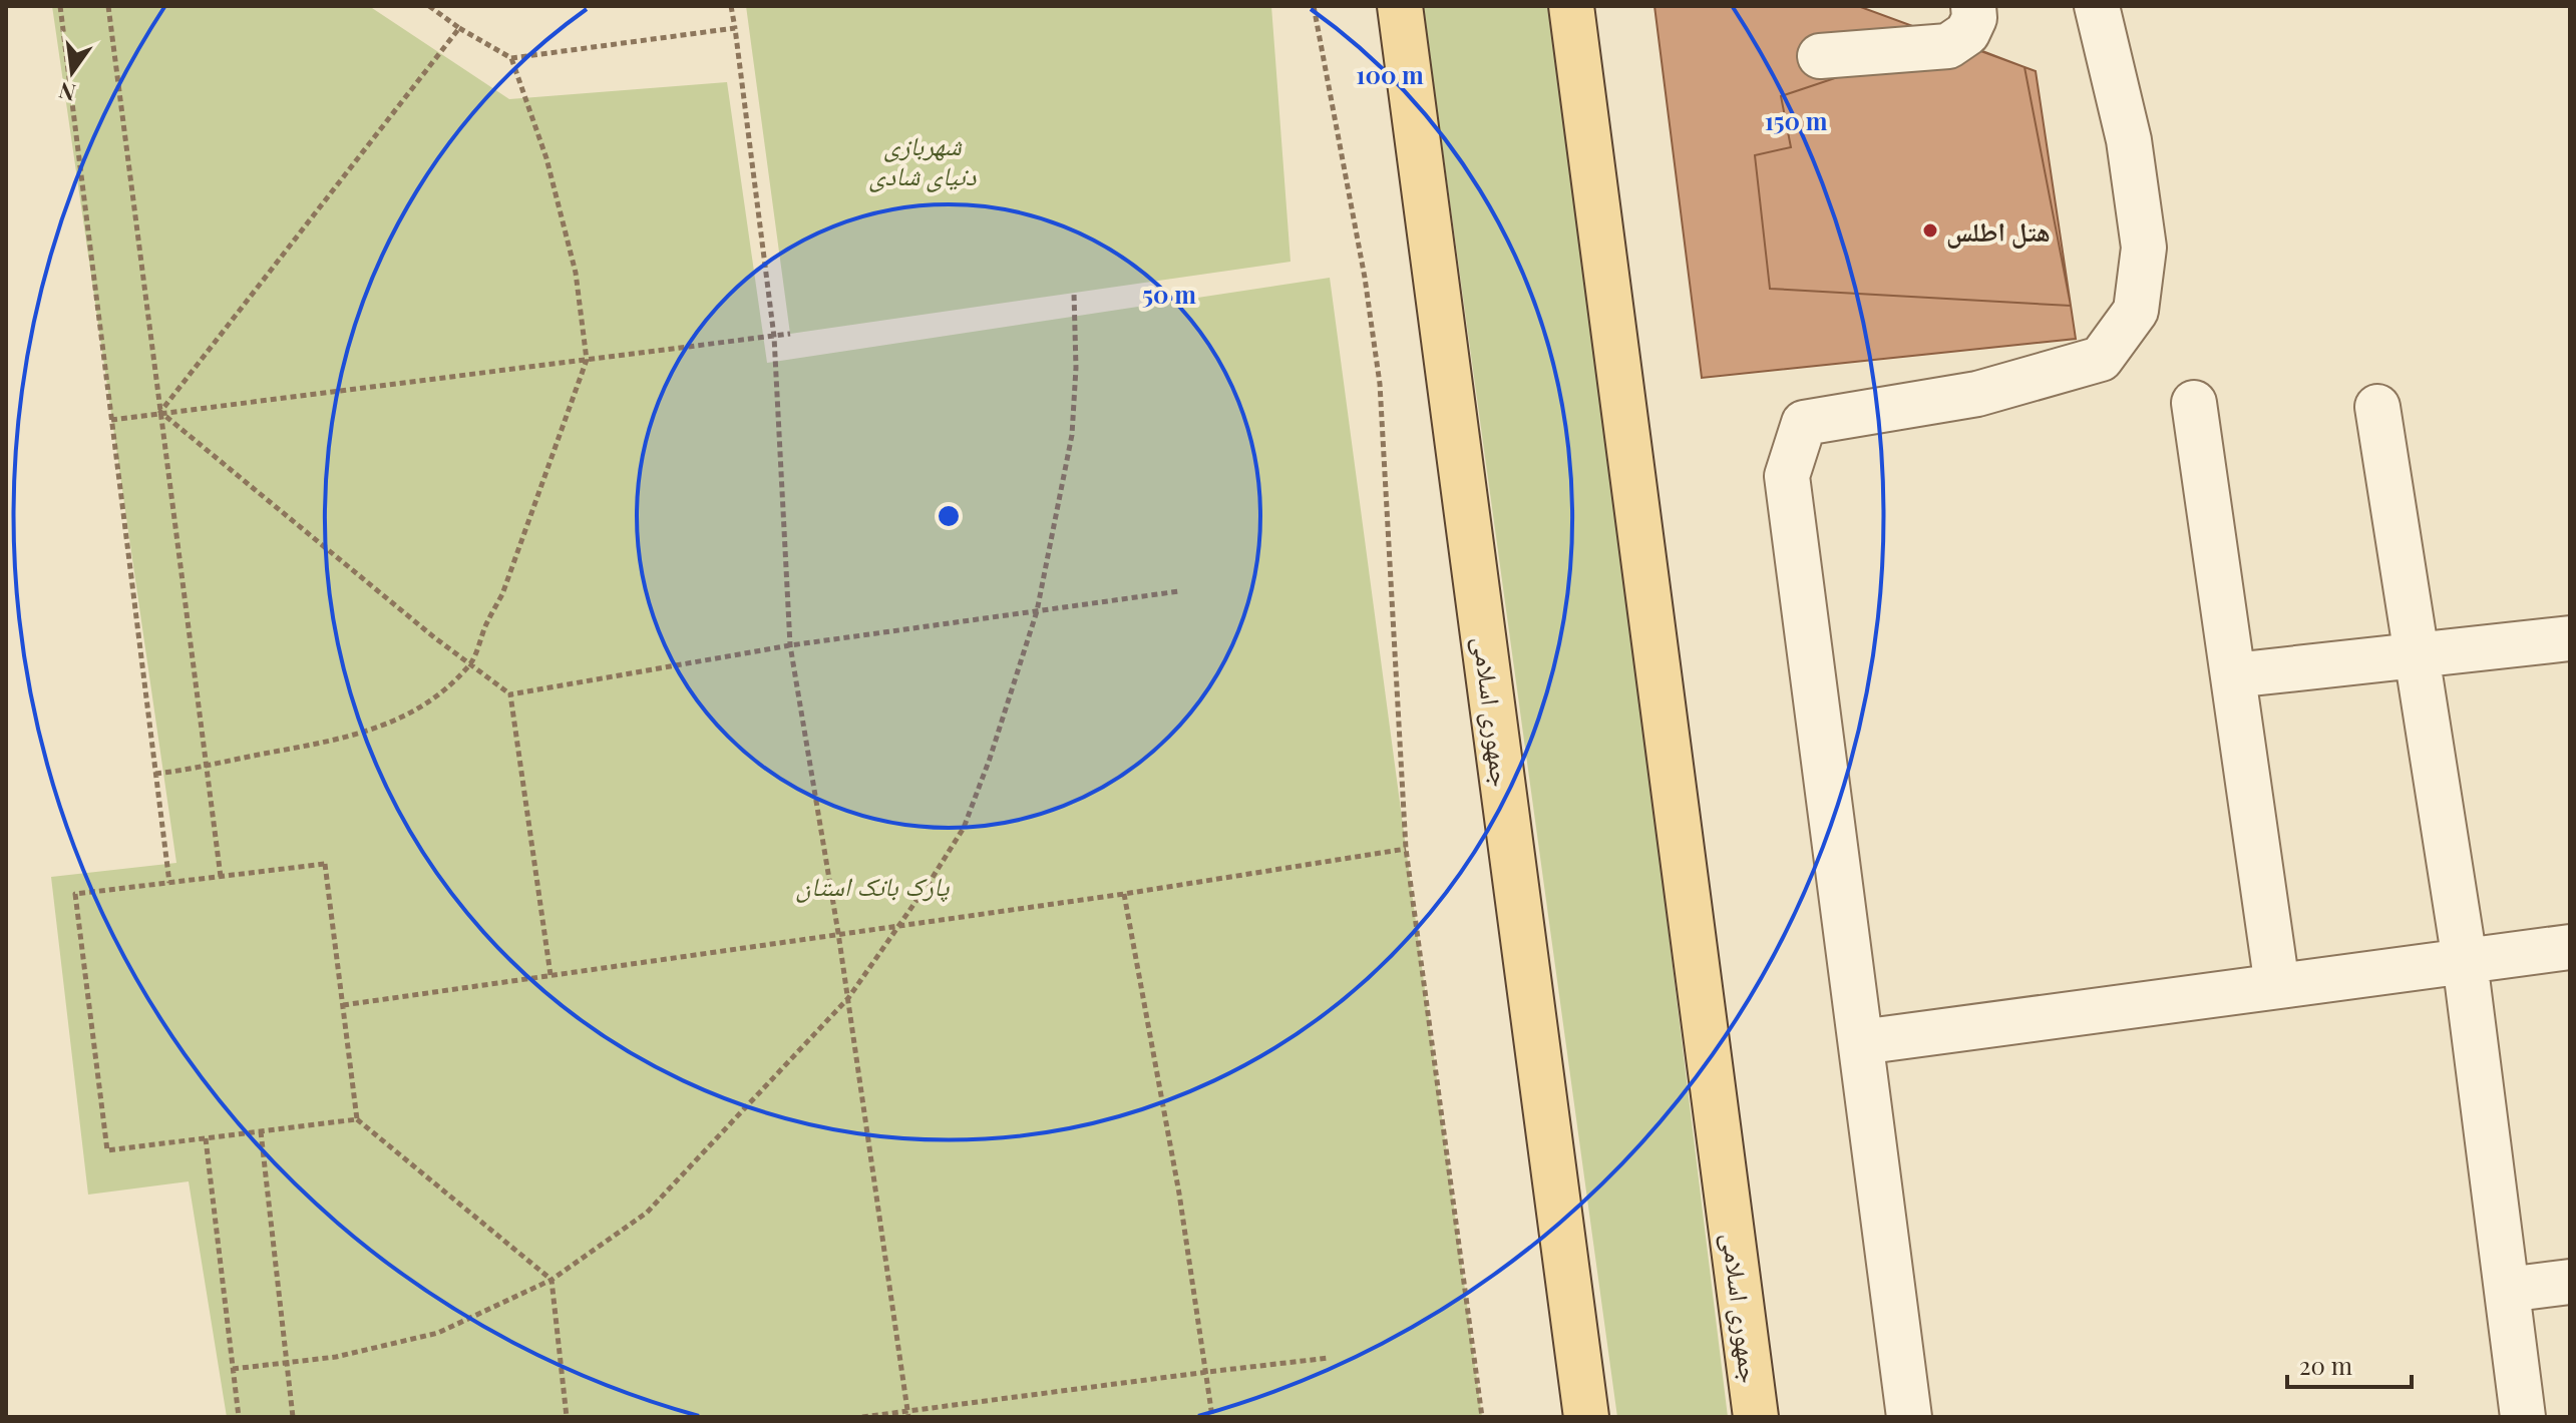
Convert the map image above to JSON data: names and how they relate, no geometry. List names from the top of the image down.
{
  "streets": {
    "main road": ["جمهوری اسلامی"]
  },
  "parks": ["شهربازی دنیای شادی", "پارک بانک استان"],
  "places": ["هتل اطلس"],
  "scale_bar": "20 m",
  "north": "bottom",
  "rings": ["100 m", "150 m", "50 m"]
}
